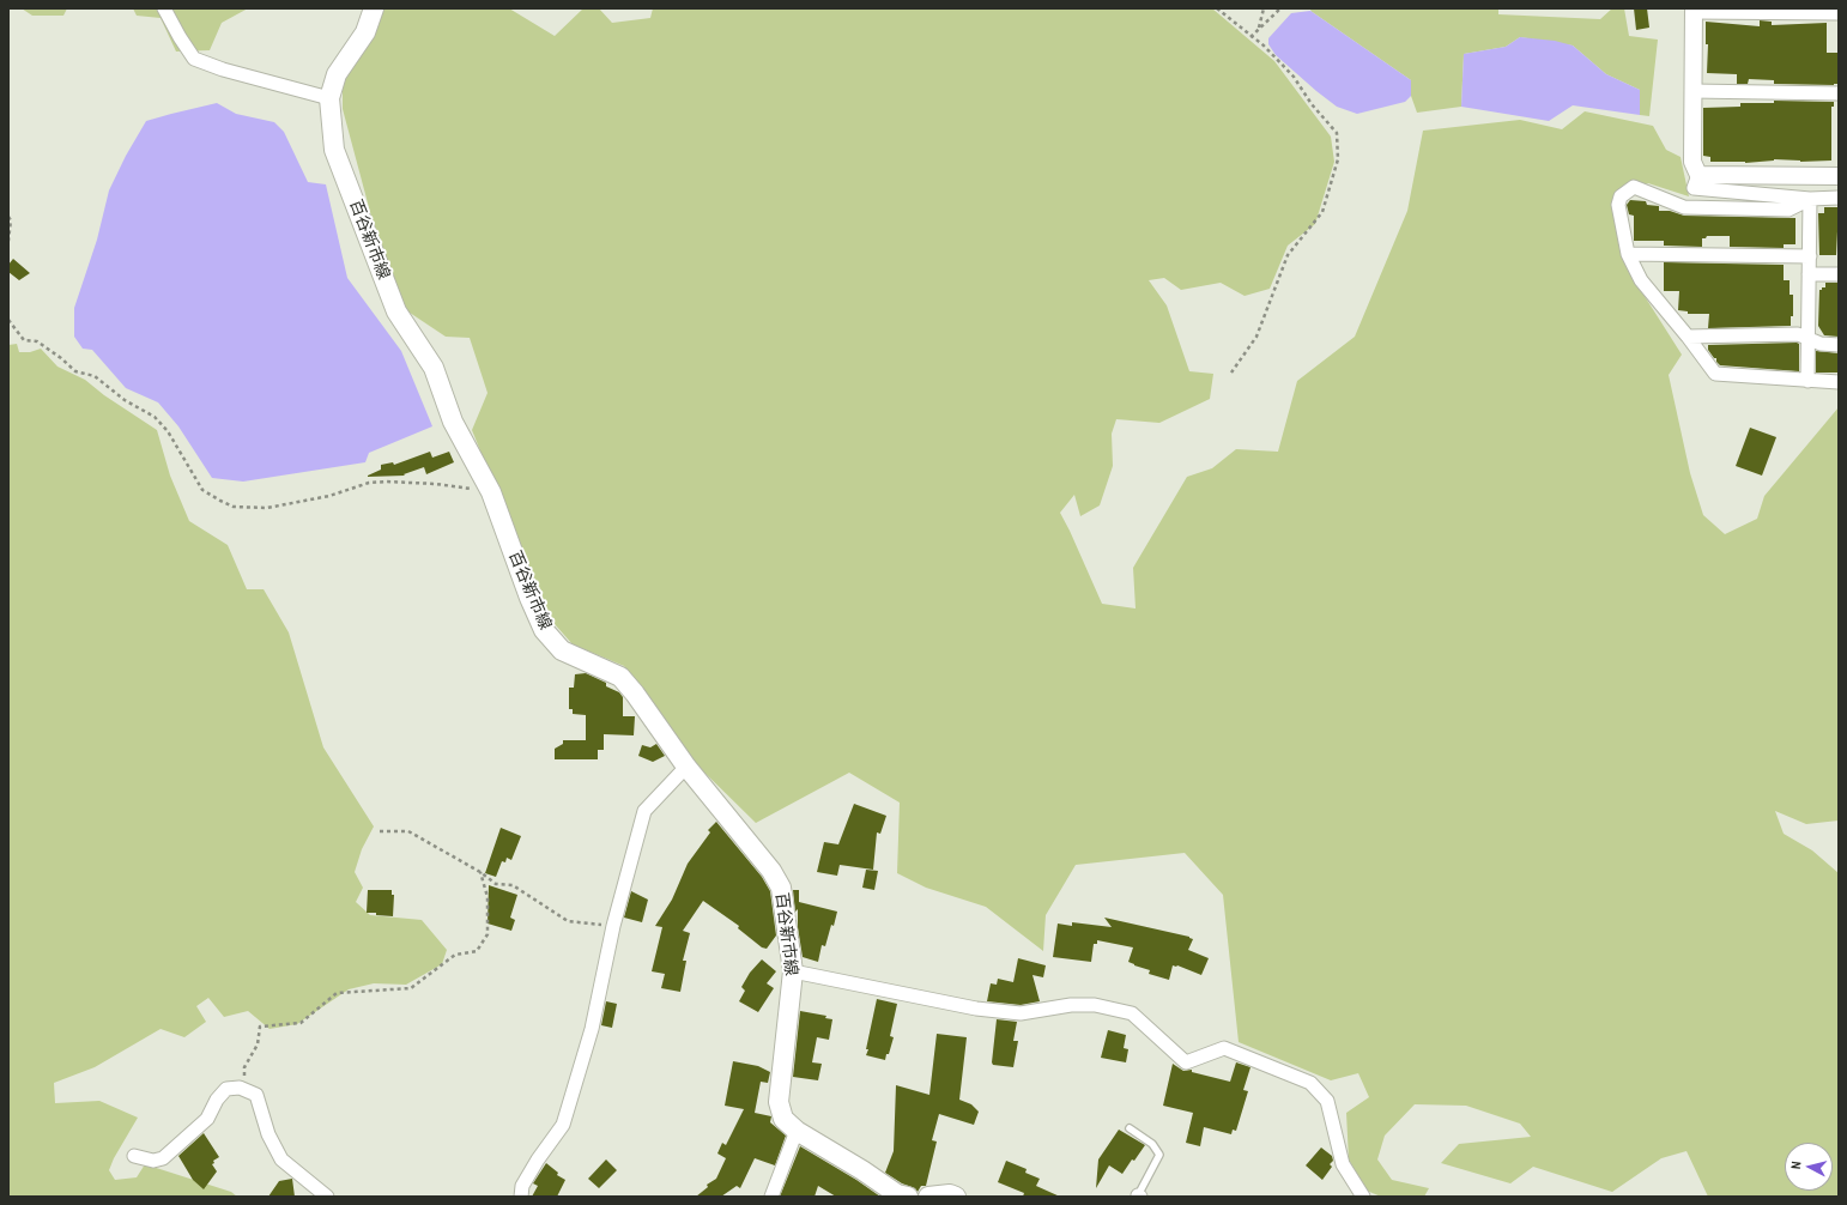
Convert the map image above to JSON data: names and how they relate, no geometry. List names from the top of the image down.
{
  "streets": {
    "main road": ["百谷新市線"]
  },
  "north": "left"
}
